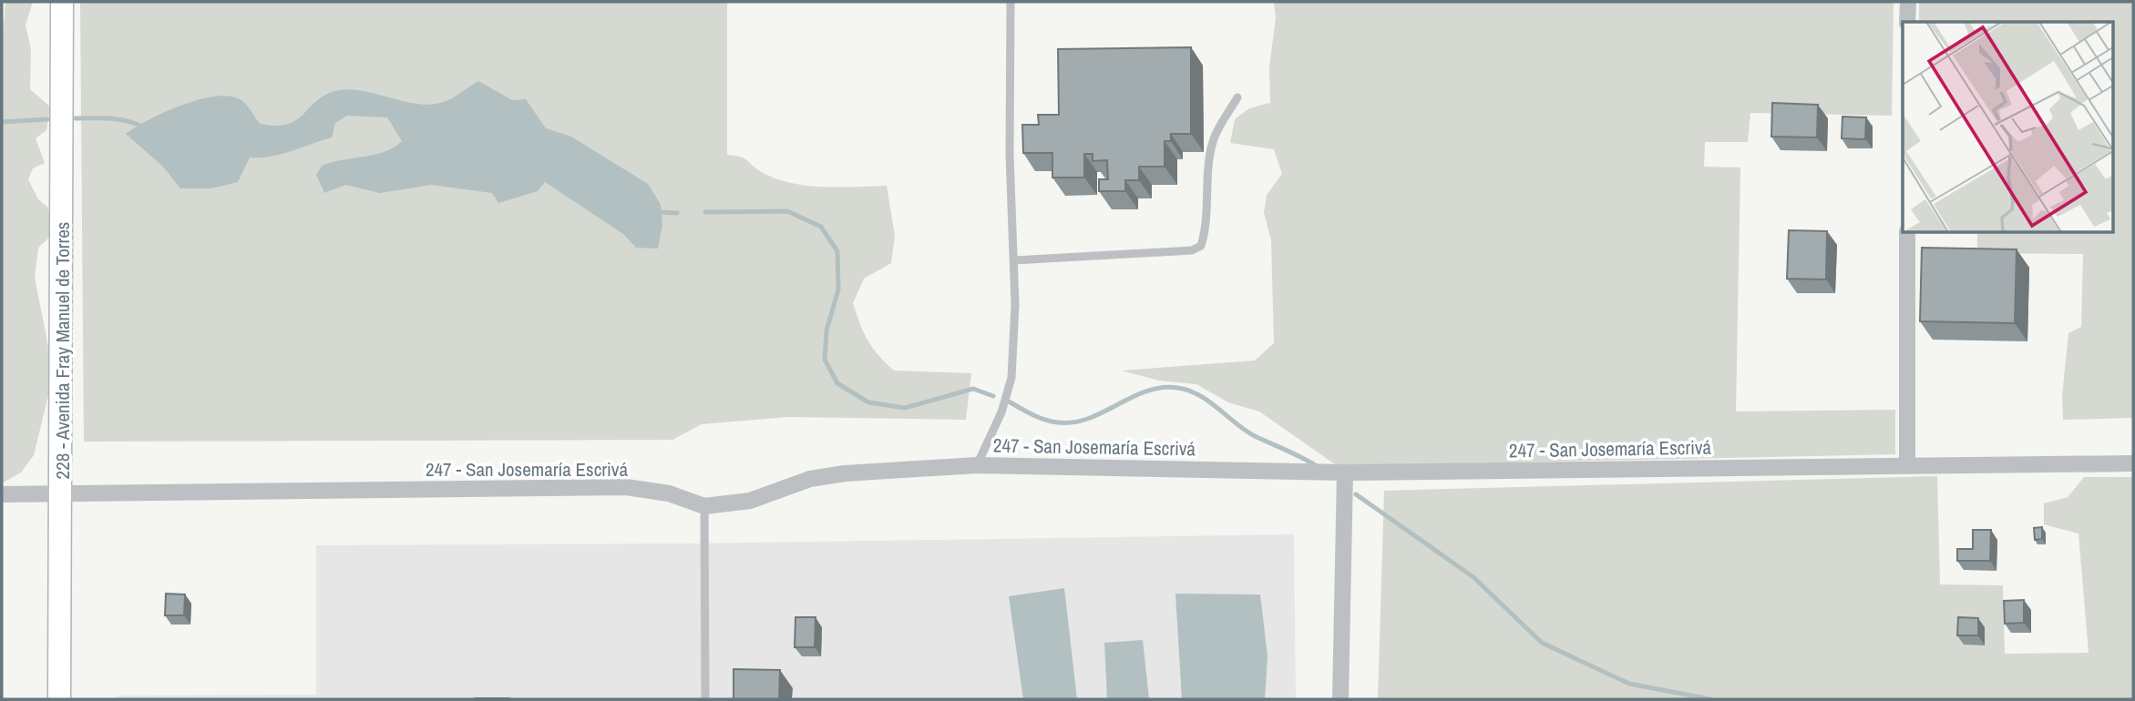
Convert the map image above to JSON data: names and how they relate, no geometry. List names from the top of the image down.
{
  "streets": {
    "main road": ["228 - Avenida Fray Manuel de Torres"],
    "street": ["247 - San Josemaría Escrivá"]
  },
  "crossings": [
    ["228 - Avenida Fray Manuel de Torres", "247 - San Josemaría Escrivá"]
  ]
}
